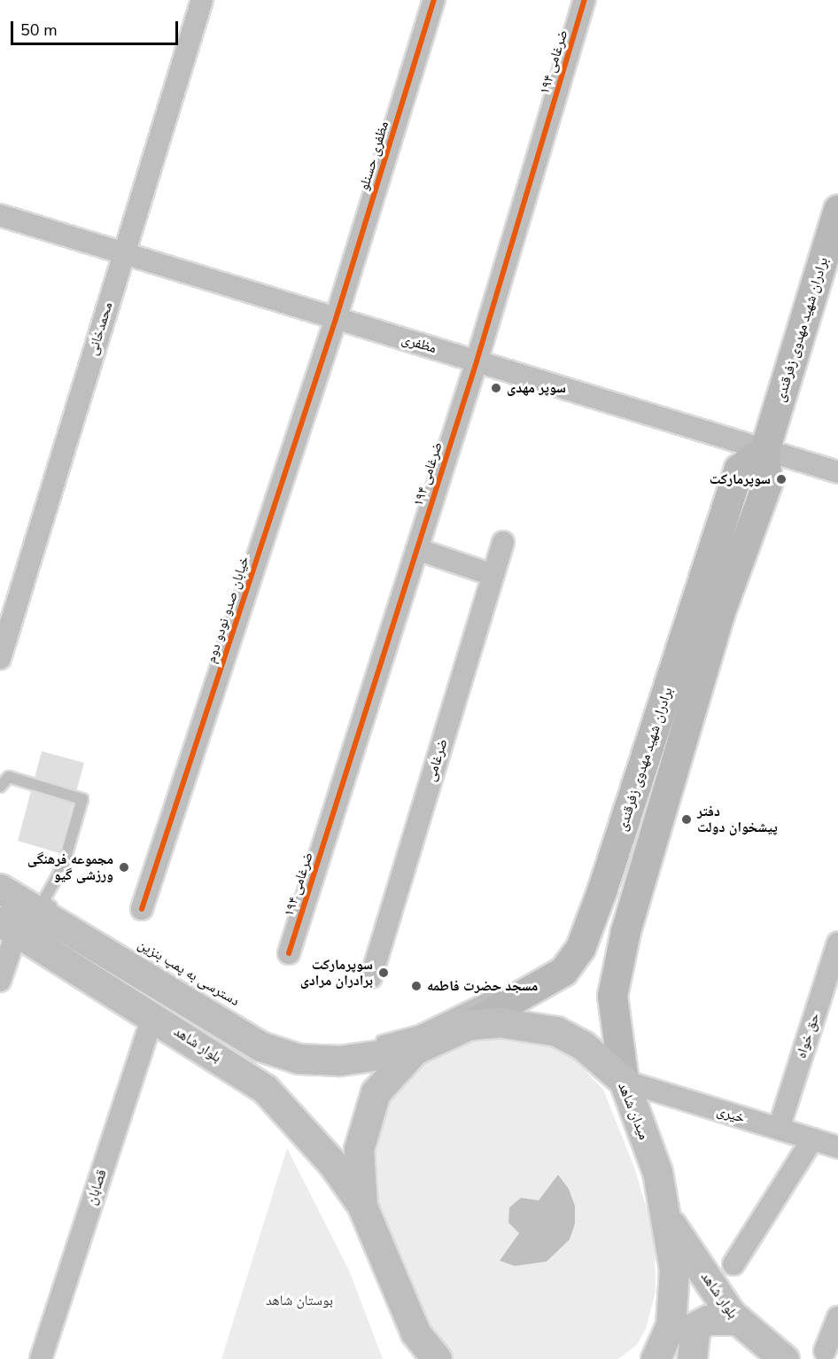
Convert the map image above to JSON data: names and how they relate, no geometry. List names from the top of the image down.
{
  "streets": {
    "main road": ["برادران شهید مهدوی زفرقندی", "بلوار شاهد", "میدان شاهد"],
    "street": [
      "ضرغامی ۱۹۴",
      "مظفری حسنلو",
      "محمدخانی",
      "مظفری",
      "خیابان صدو نودو دوم",
      "ضرغامی",
      "حق خواه",
      "خیری",
      "قصابان"
    ],
    "lane": ["دسترسی به پمپ بنزین"]
  },
  "crossings": [
    ["ضرغامی ۱۹۴", "مظفری"],
    ["مظفری حسنلو", "مظفری"],
    ["مظفری حسنلو", "خیابان صدو نودو دوم"],
    ["محمدخانی", "مظفری"],
    ["برادران شهید مهدوی زفرقندی", "مظفری"],
    ["برادران شهید مهدوی زفرقندی", "میدان شاهد"],
    ["برادران شهید مهدوی زفرقندی", "خیری"],
    ["مظفری", "خیابان صدو نودو دوم"],
    ["حق خواه", "خیری"],
    ["بلوار شاهد", "میدان شاهد"],
    ["بلوار شاهد", "قصابان"],
    ["میدان شاهد", "خیری"]
  ],
  "parks": ["بوستان شاهد"],
  "places": [
    "سوپر مهدی",
    "سوپرمارکت",
    "دفتر پیشخوان دولت",
    "مجموعه فرهنگی ورزشی گیو",
    "سوپرمارکت برادران مرادی",
    "مسجد حضرت فاطمه"
  ],
  "scale_bar": "50 m"
}
